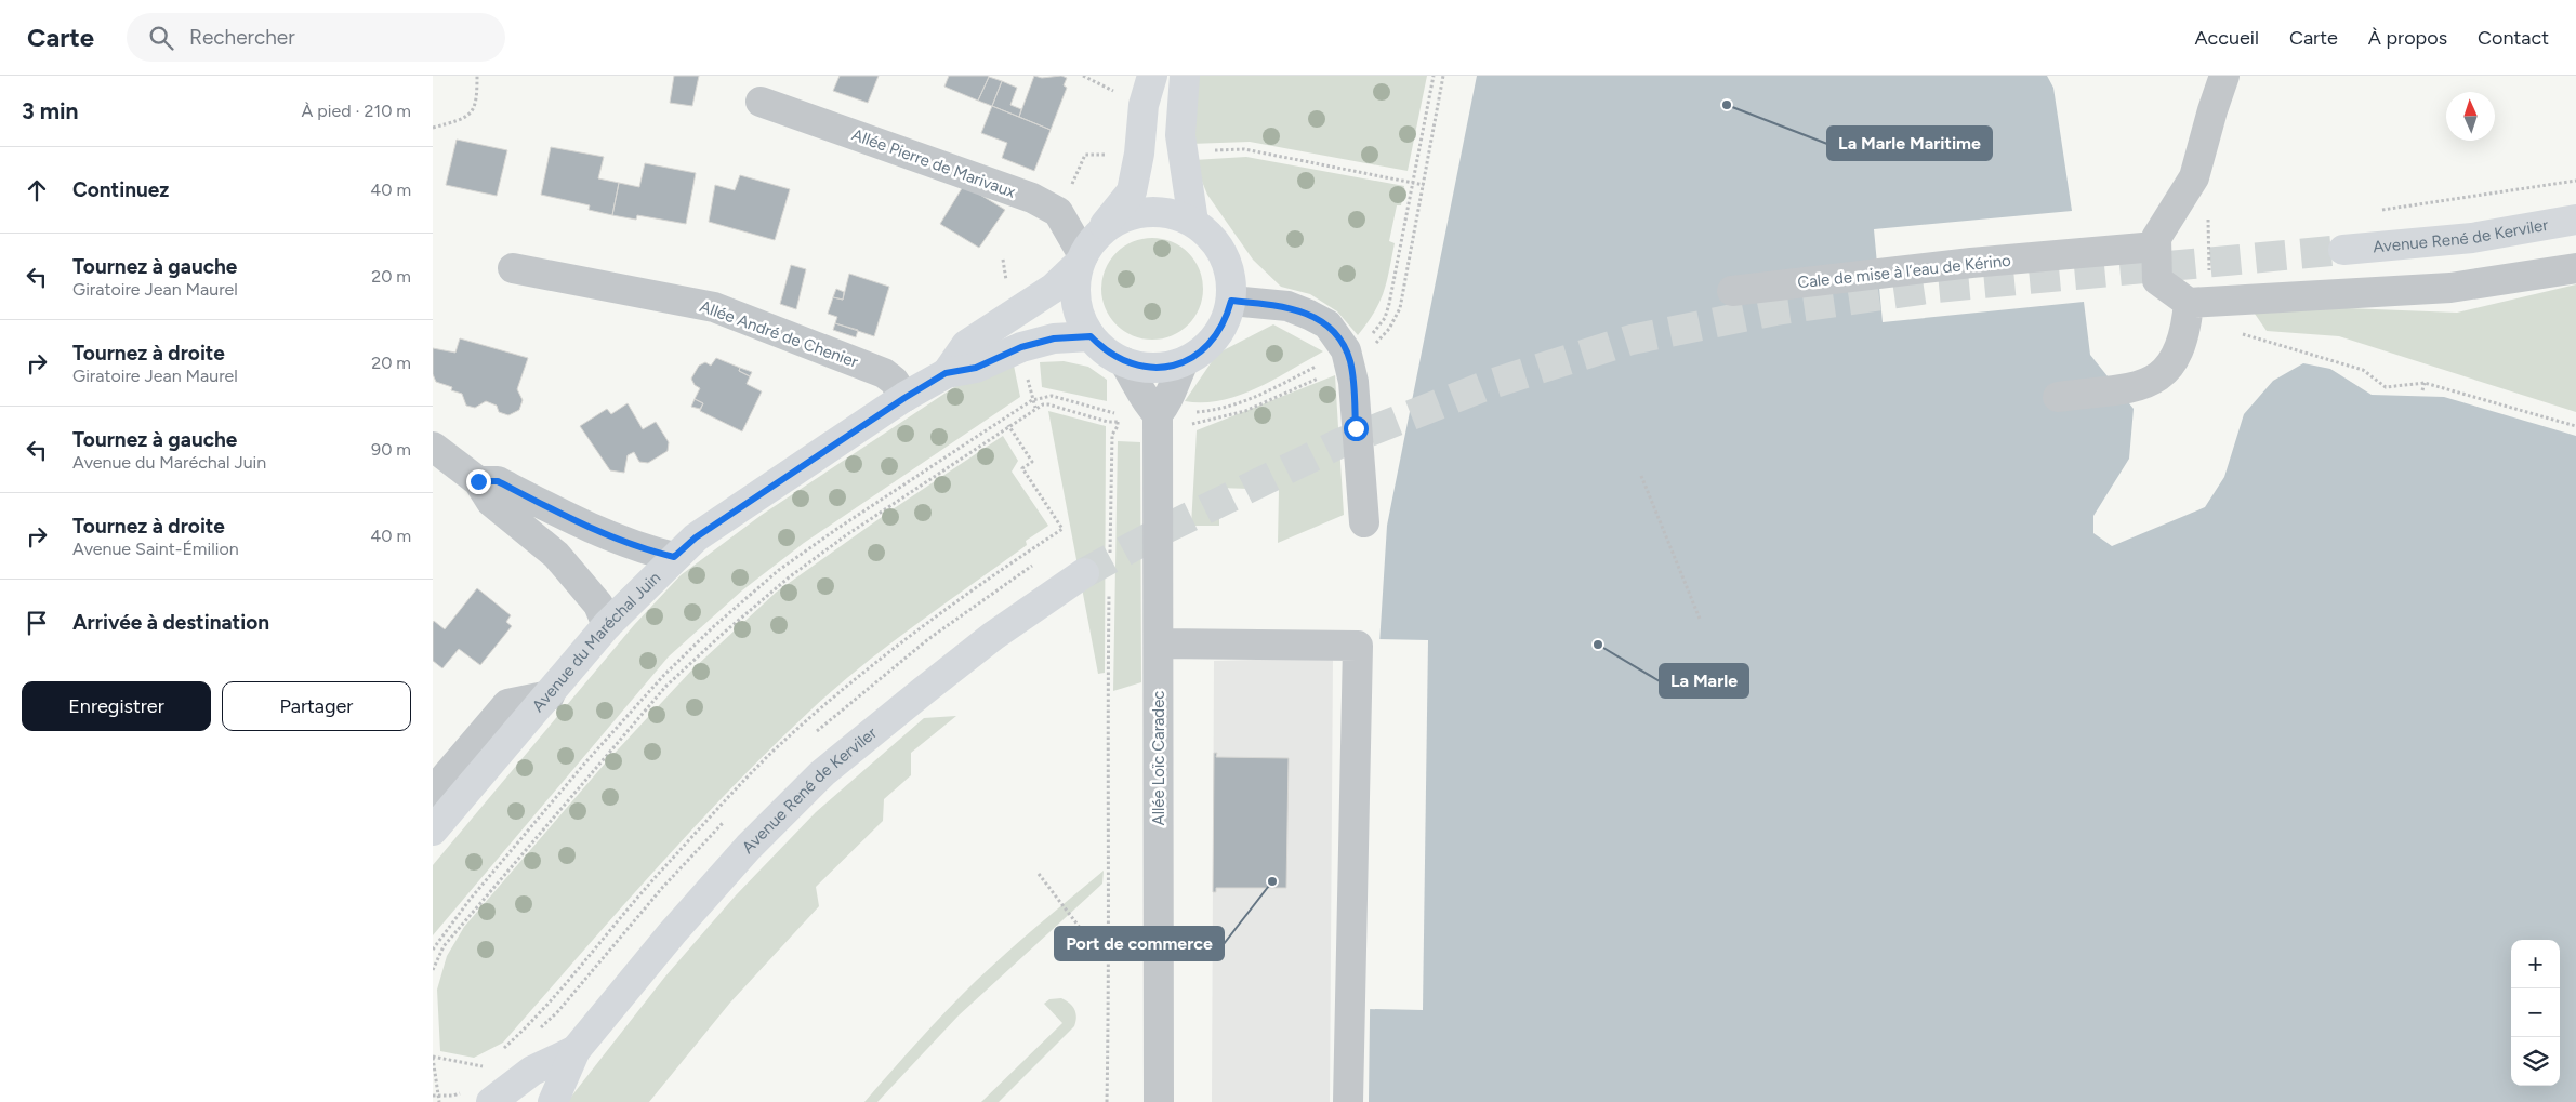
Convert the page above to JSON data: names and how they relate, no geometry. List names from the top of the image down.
{
  "streets": {
    "main road": ["Avenue René de Kerviler", "Avenue du Maréchal Juin"],
    "street": [
      "Allée Pierre de Marivaux",
      "Cale de mise à l’eau de Kérino",
      "Allée André de Chenier",
      "Allée Loïc Caradec"
    ]
  },
  "crossings": [
    ["Allée Pierre de Marivaux", "Avenue du Maréchal Juin"],
    ["Allée Pierre de Marivaux", "Allée Loïc Caradec"],
    ["Allée André de Chenier", "Avenue du Maréchal Juin"],
    ["Avenue du Maréchal Juin", "Allée Loïc Caradec"]
  ],
  "places": ["La Marle Maritime", "La Marle", "Port de commerce"],
  "north": "top",
  "page": {
    "header": "Carte",
    "search": "Rechercher",
    "nav": [
      "Accueil",
      "Carte",
      "À propos",
      "Contact"
    ],
    "heading": ["3 min", "À pied · 210 m"],
    "list": [
      ["Continuez", "40 m"],
      ["Tournez à gauche", "Giratoire Jean Maurel", "20 m"],
      ["Tournez à droite", "Giratoire Jean Maurel", "20 m"],
      ["Tournez à gauche", "Avenue du Maréchal Juin", "90 m"],
      ["Tournez à droite", "Avenue Saint-Émilion", "40 m"],
      "Arrivée à destination"
    ],
    "buttons": ["Enregistrer", "Partager"],
    "map_buttons": ["+", "−"]
  }
}
